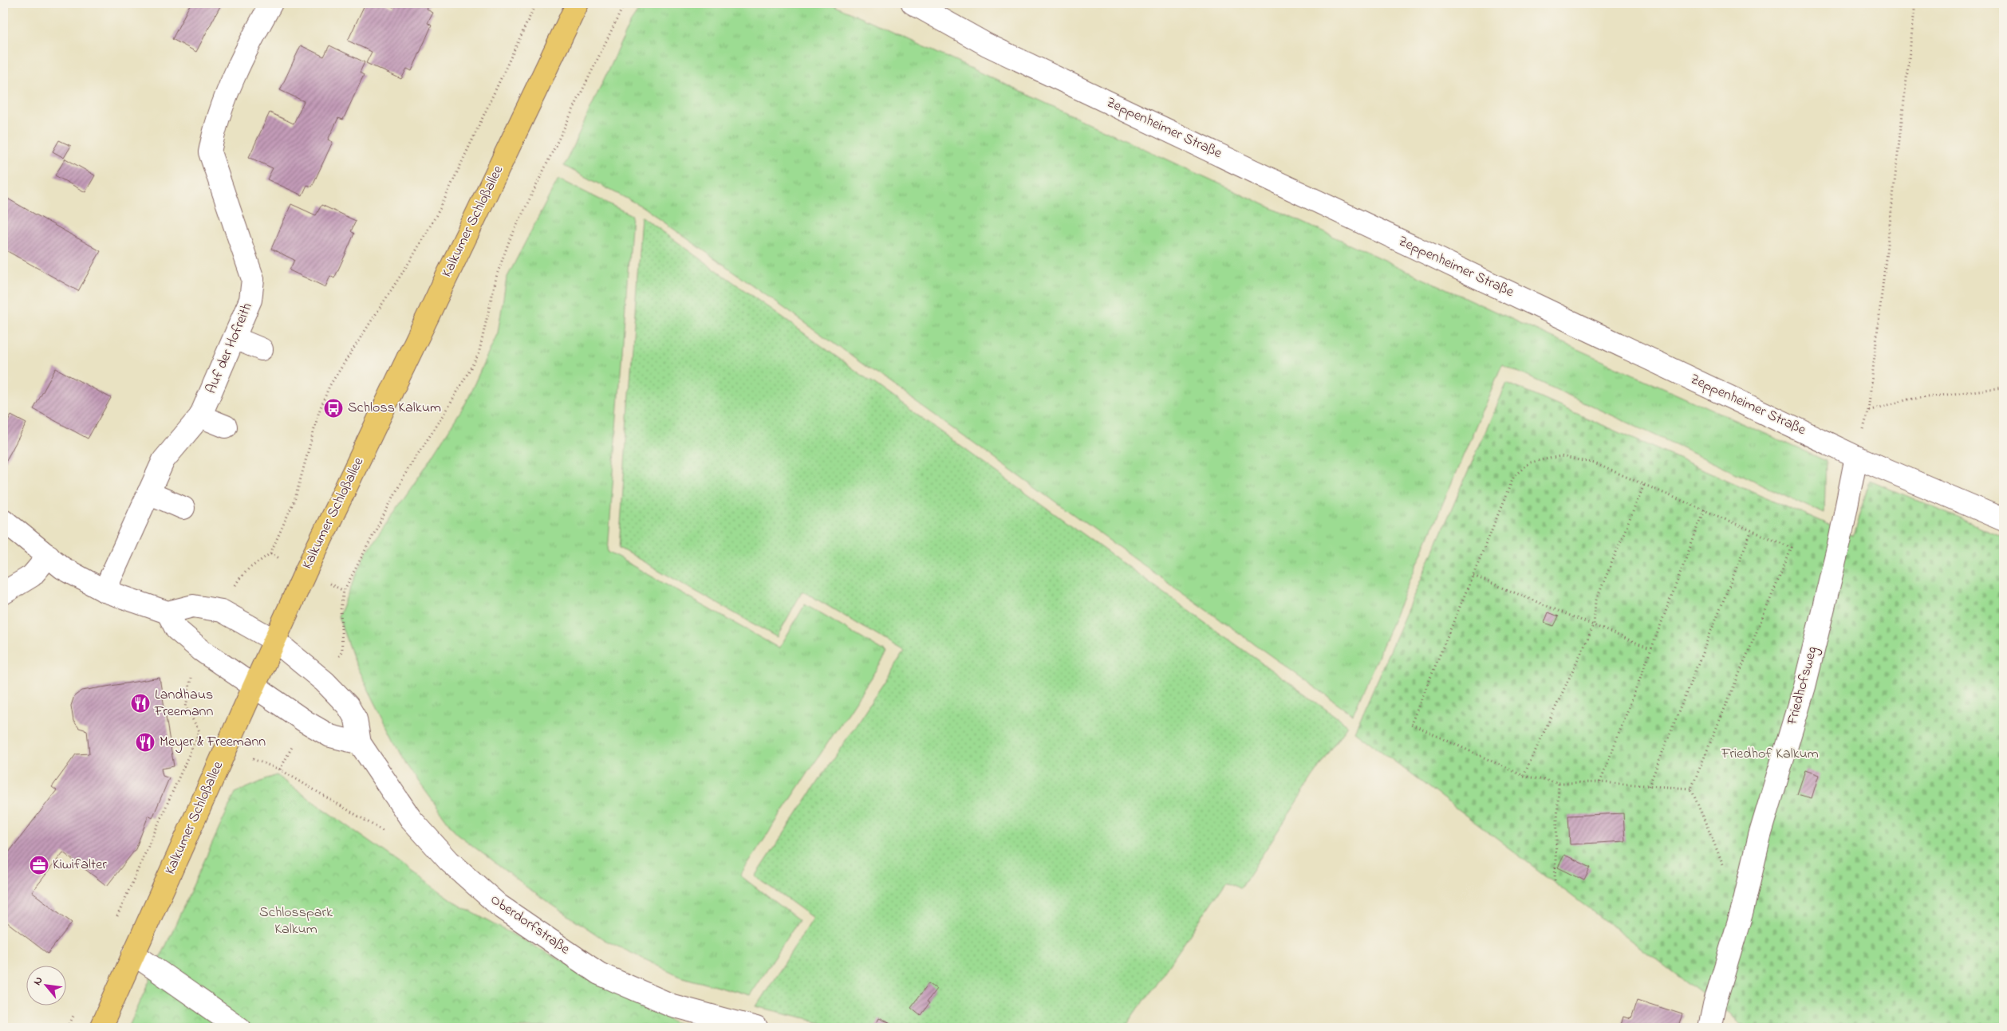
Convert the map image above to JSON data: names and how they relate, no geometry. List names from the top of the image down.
{
  "streets": {
    "main road": ["Kalkumer Schloßallee"],
    "street": [
      "Zeppenheimer Straße",
      "Auf der Hofreith",
      "Friedhofsweg",
      "Oberdorfstraße"
    ]
  },
  "crossings": [
    ["Zeppenheimer Straße", "Friedhofsweg"],
    ["Kalkumer Schloßallee", "Oberdorfstraße"]
  ],
  "parks": ["Friedhof Kalkum", "Schlosspark Kalkum"],
  "places": {
    "bus stop": ["Schloss Kalkum"],
    "restaurant": ["Landhaus Freemann", "Meyer & Freemann"],
    "office": ["Kiwifalter"]
  },
  "north": "top left"
}
